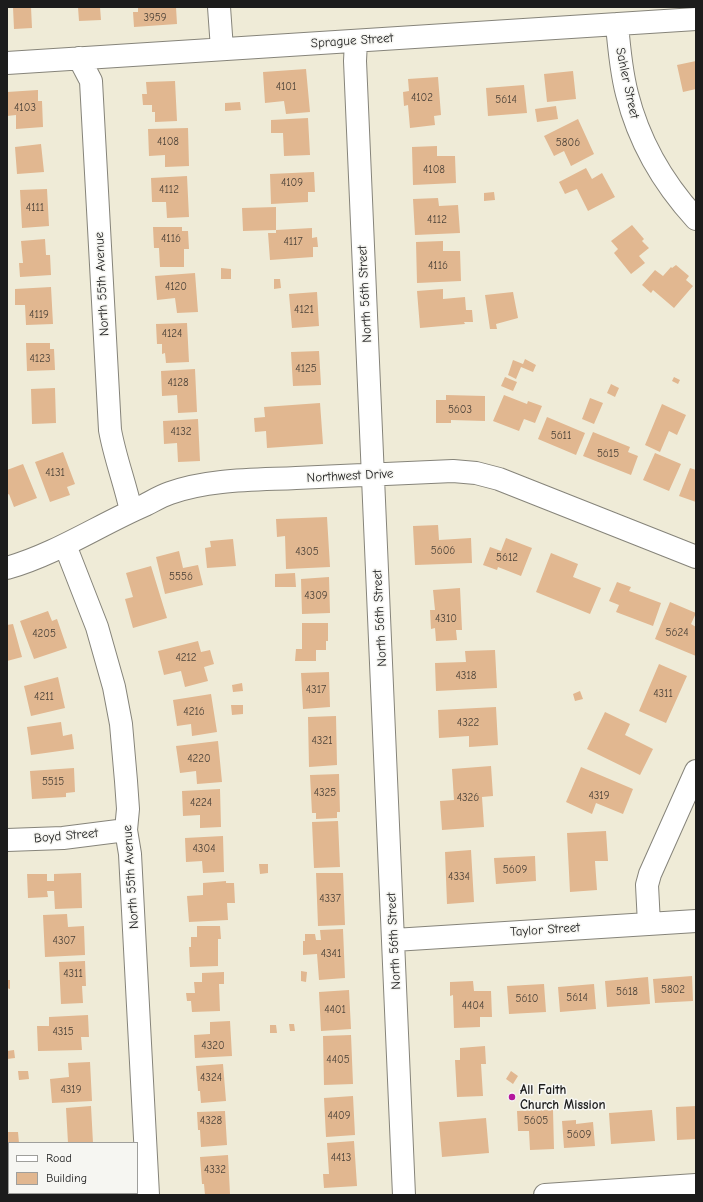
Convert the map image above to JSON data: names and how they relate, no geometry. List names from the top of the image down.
{
  "streets": {
    "street": [
      "Sprague Street",
      "Sahler Street",
      "North 55th Avenue",
      "North 56th Street",
      "Northwest Drive",
      "Boyd Street",
      "Taylor Street"
    ]
  },
  "crossings": [
    ["Sprague Street", "Sahler Street"],
    ["Sprague Street", "North 55th Avenue"],
    ["Sprague Street", "North 56th Street"],
    ["North 55th Avenue", "Northwest Drive"],
    ["North 55th Avenue", "Boyd Street"],
    ["North 56th Street", "Northwest Drive"],
    ["North 56th Street", "Taylor Street"]
  ],
  "places": ["All Faith Church Mission"],
  "house_numbers": [
    "3959",
    "4101",
    "4102",
    "5614",
    "4103",
    "4108",
    "5806",
    "4108",
    "4109",
    "4112",
    "4111",
    "4112",
    "4116",
    "4117",
    "4116",
    "4120",
    "4121",
    "4119",
    "4124",
    "4123",
    "4125",
    "4128",
    "5603",
    "4132",
    "5611",
    "5615",
    "4131",
    "5606",
    "4305",
    "5612",
    "5556",
    "4309",
    "4310",
    "5624",
    "4205",
    "4212",
    "4318",
    "4317",
    "4311",
    "4211",
    "4216",
    "4322",
    "4321",
    "4220",
    "5515",
    "4325",
    "4319",
    "4326",
    "4224",
    "4304",
    "5609",
    "4334",
    "4337",
    "4307",
    "4341",
    "4311",
    "5802",
    "5618",
    "5614",
    "5610",
    "4404",
    "4401",
    "4315",
    "4320",
    "4405",
    "4324",
    "4319",
    "4409",
    "4328",
    "5605",
    "5609",
    "4413",
    "4332"
  ],
  "legend": ["Road", "Building"]
}
